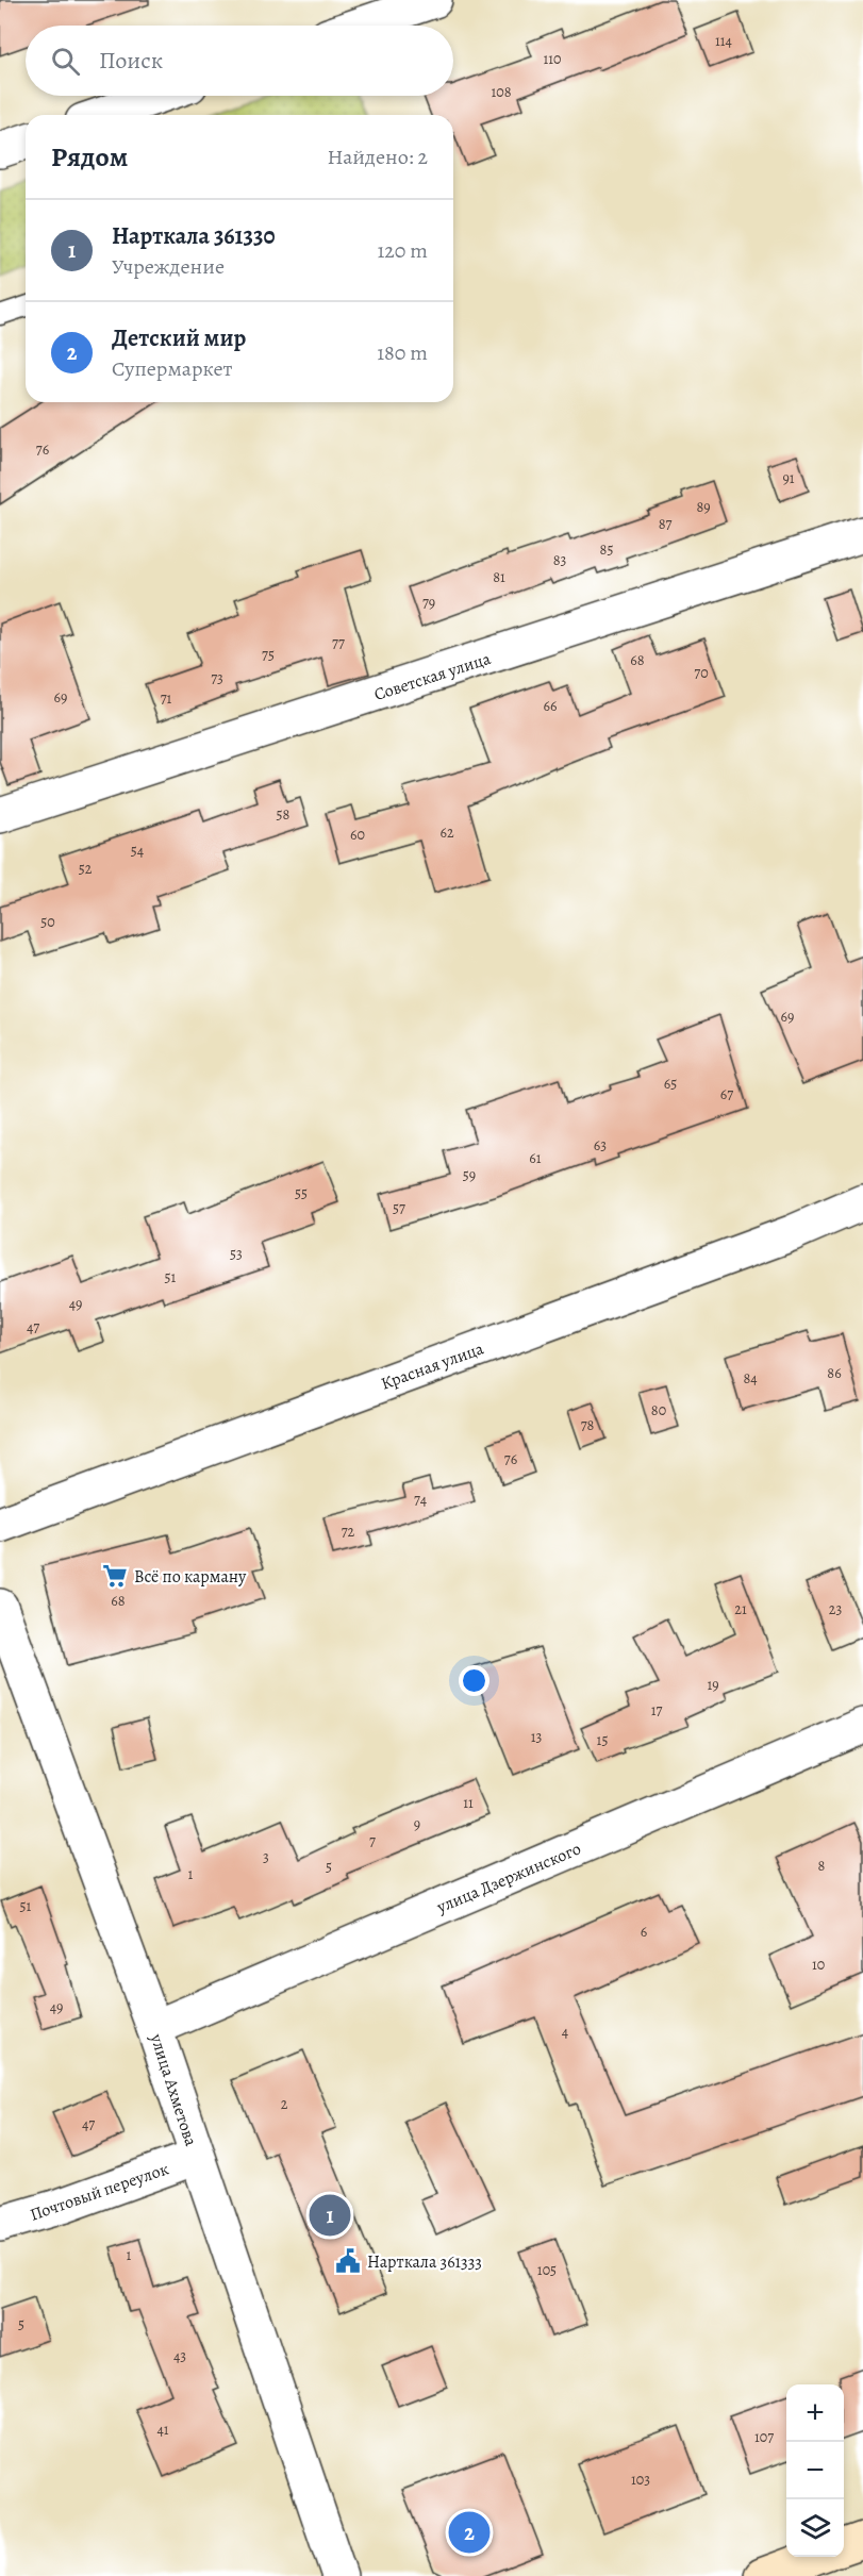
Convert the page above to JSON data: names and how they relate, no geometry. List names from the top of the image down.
{
  "streets": {
    "street": [
      "Советская улица",
      "Красная улица",
      "улица Дзержинского",
      "улица Ахметова",
      "Почтовый переулок"
    ]
  },
  "crossings": [
    ["улица Дзержинского", "улица Ахметова"],
    ["улица Ахметова", "Почтовый переулок"]
  ],
  "places": {
    "supermarket": ["Всё по карману"],
    "public building": ["Нарткала 361333"]
  },
  "house_numbers": [
    "114",
    "110",
    "108",
    "76",
    "91",
    "89",
    "87",
    "85",
    "83",
    "81",
    "79",
    "77",
    "75",
    "68",
    "70",
    "73",
    "69",
    "71",
    "66",
    "58",
    "62",
    "60",
    "54",
    "52",
    "50",
    "69",
    "65",
    "67",
    "63",
    "61",
    "59",
    "55",
    "57",
    "53",
    "51",
    "49",
    "47",
    "86",
    "84",
    "80",
    "78",
    "76",
    "74",
    "72",
    "68",
    "21",
    "23",
    "19",
    "17",
    "13",
    "15",
    "11",
    "9",
    "7",
    "3",
    "8",
    "5",
    "1",
    "51",
    "6",
    "10",
    "49",
    "4",
    "2",
    "47",
    "1",
    "105",
    "5",
    "43",
    "41",
    "107",
    "103"
  ],
  "page": {
    "search": "Поиск",
    "heading": ["Рядом", "Найдено: 2"],
    "list": [
      {
        "mark": "1",
        "name": "Нарткала 361330",
        "note": "Учреждение",
        "value": "120 m"
      },
      {
        "mark": "2",
        "name": "Детский мир",
        "note": "Супермаркет",
        "value": "180 m"
      }
    ],
    "pins": ["1", "2"],
    "map_buttons": ["+", "−"]
  }
}
